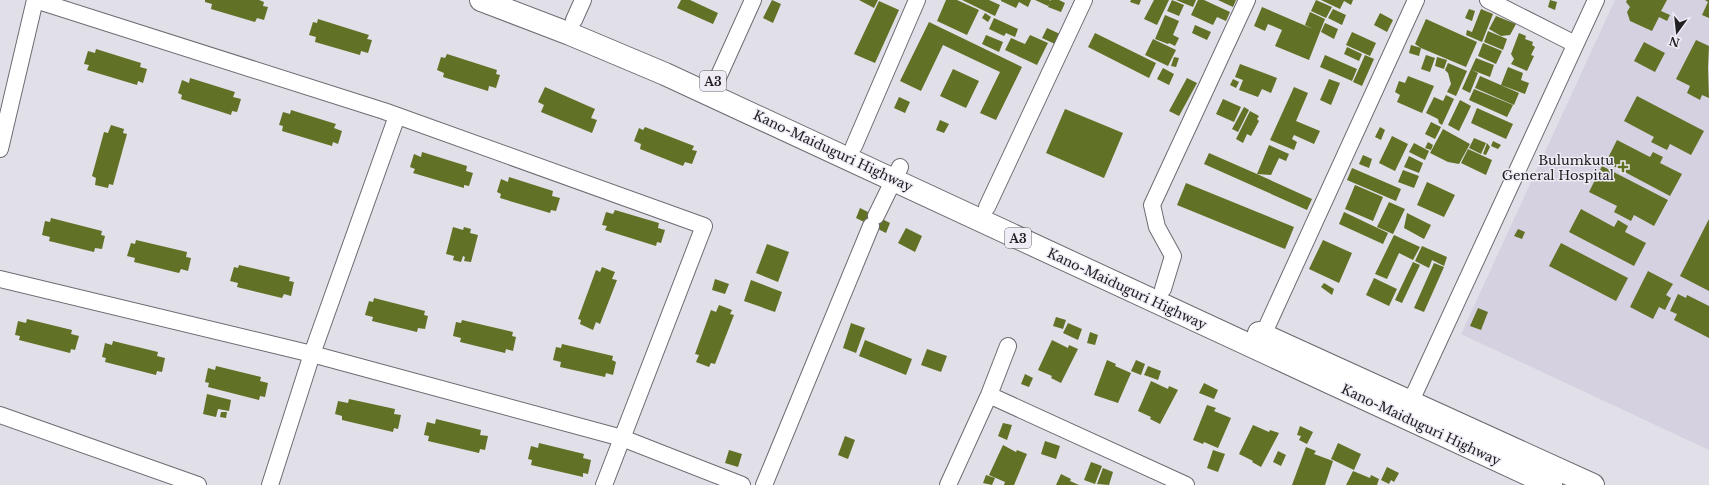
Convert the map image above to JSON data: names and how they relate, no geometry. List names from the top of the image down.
{
  "streets": {
    "highway": ["A3", "Kano-Maiduguri Highway"]
  },
  "places": {
    "health": ["Bulumkutu General Hospital"]
  },
  "north": "bottom"
}
